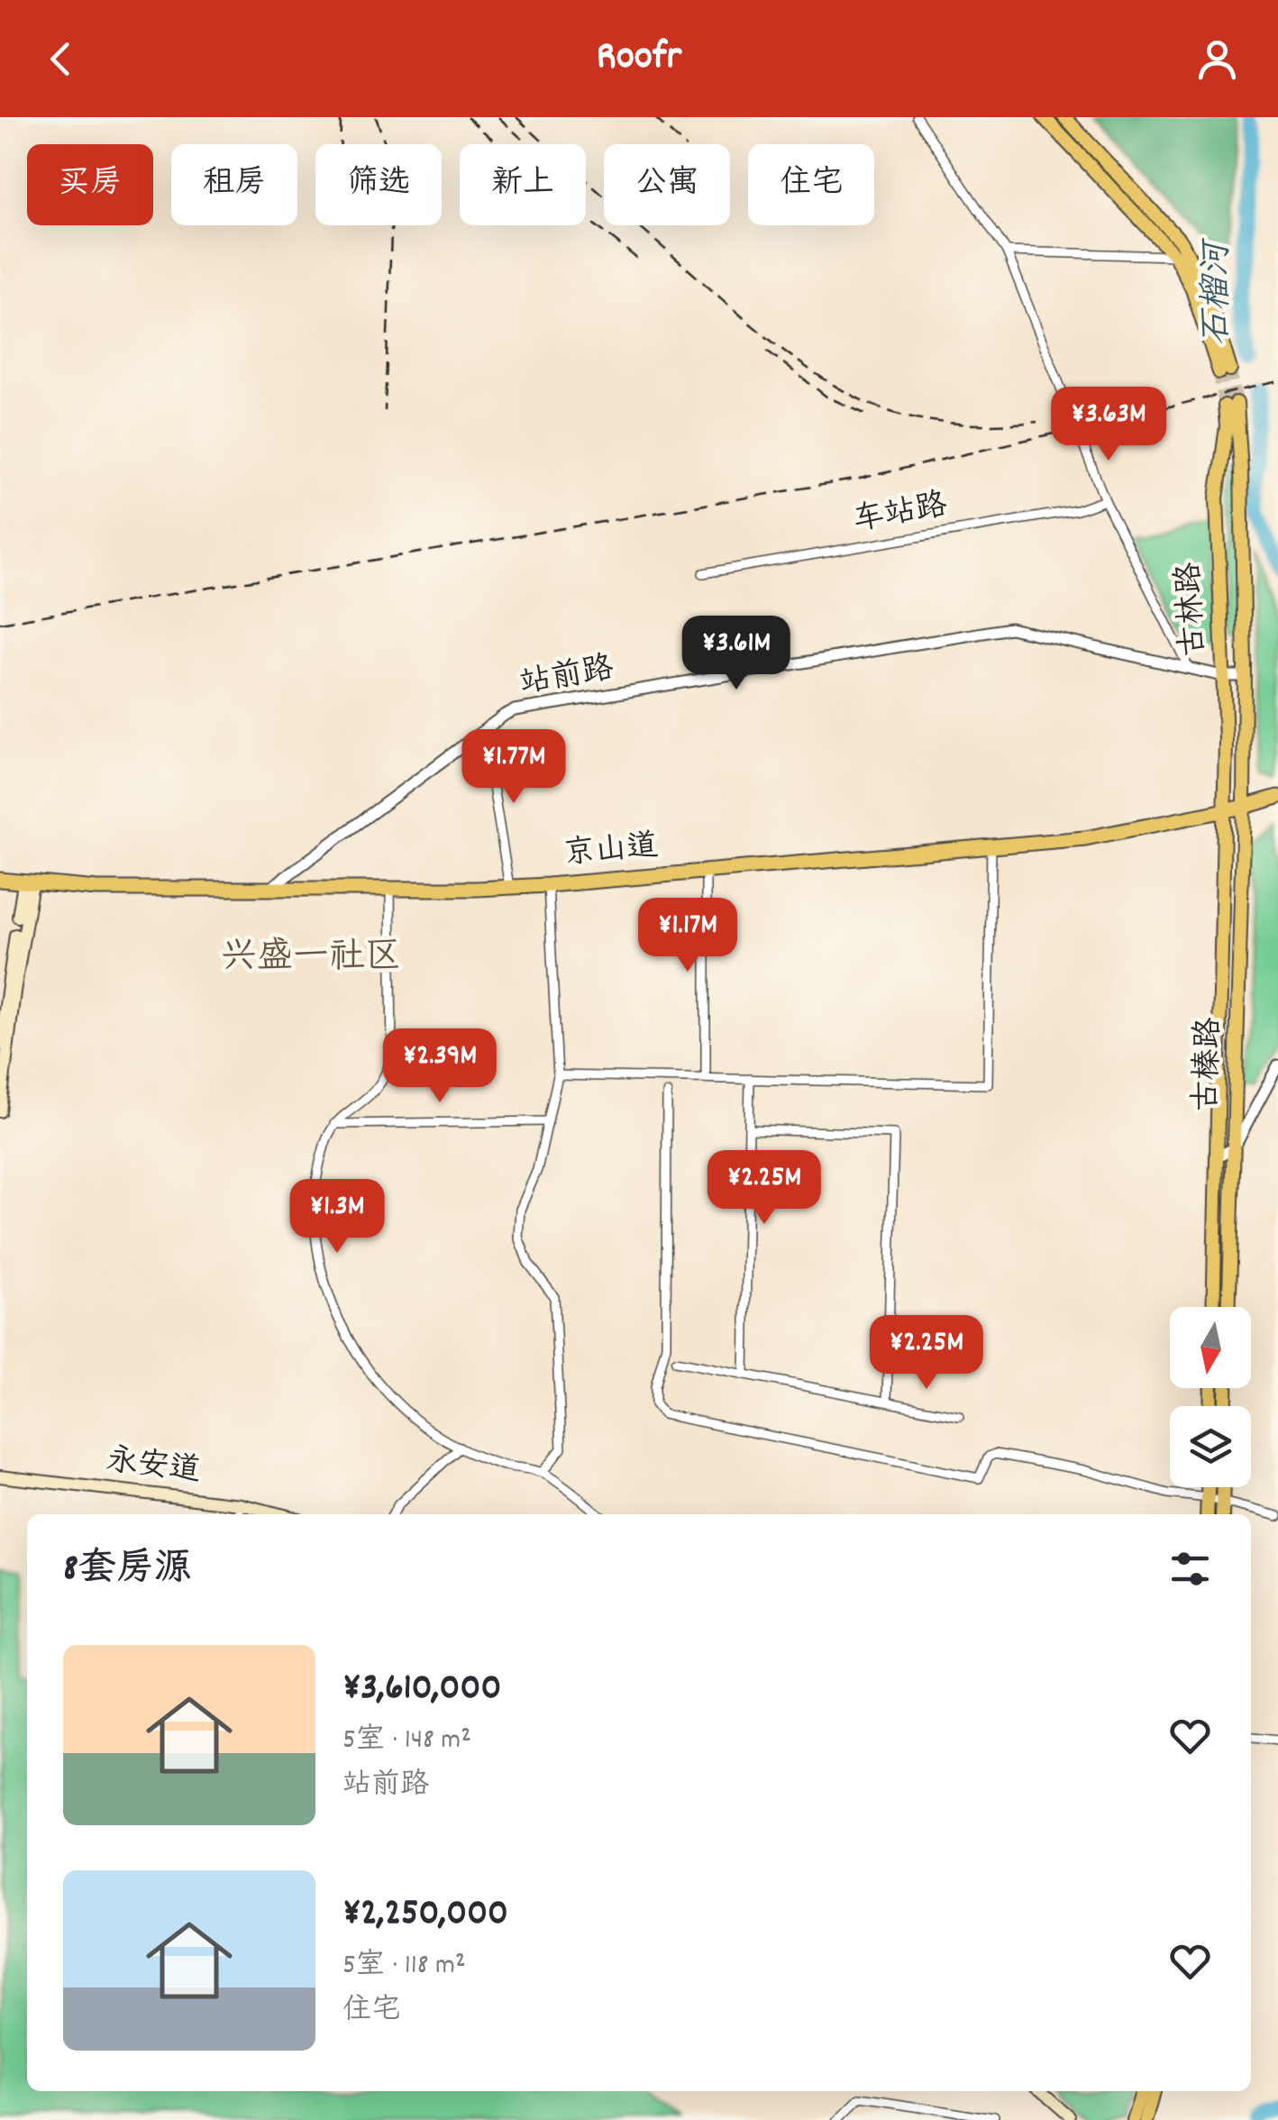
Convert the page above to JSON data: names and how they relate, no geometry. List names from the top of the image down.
{
  "streets": {
    "highway": ["京山道"],
    "main road": ["古林路", "古榛路", "永安道"],
    "street": ["车站路", "站前路"]
  },
  "crossings": [
    ["古林路", "站前路"],
    ["古林路", "京山道"],
    ["古林路", "古榛路"],
    ["站前路", "京山道"],
    ["京山道", "古榛路"]
  ],
  "districts": ["兴盛一社区"],
  "water": ["石榴河"],
  "north": "bottom",
  "page": {
    "header": "Roofr",
    "chip": [
      "买房",
      "租房",
      "筛选",
      "新上",
      "公寓",
      "住宅"
    ],
    "price": [
      "¥3.63M",
      "¥3.61M",
      "¥1.77M",
      "¥1.17M",
      "¥2.39M",
      "¥2.25M",
      "¥1.3M",
      "¥2.25M"
    ],
    "heading": "8套房源",
    "list": [
      {
        "name": "¥3,610,000",
        "note": "5室 · 148 m² · 站前路"
      },
      {
        "name": "¥2,250,000",
        "note": "5室 · 118 m² · 住宅"
      }
    ]
  }
}
